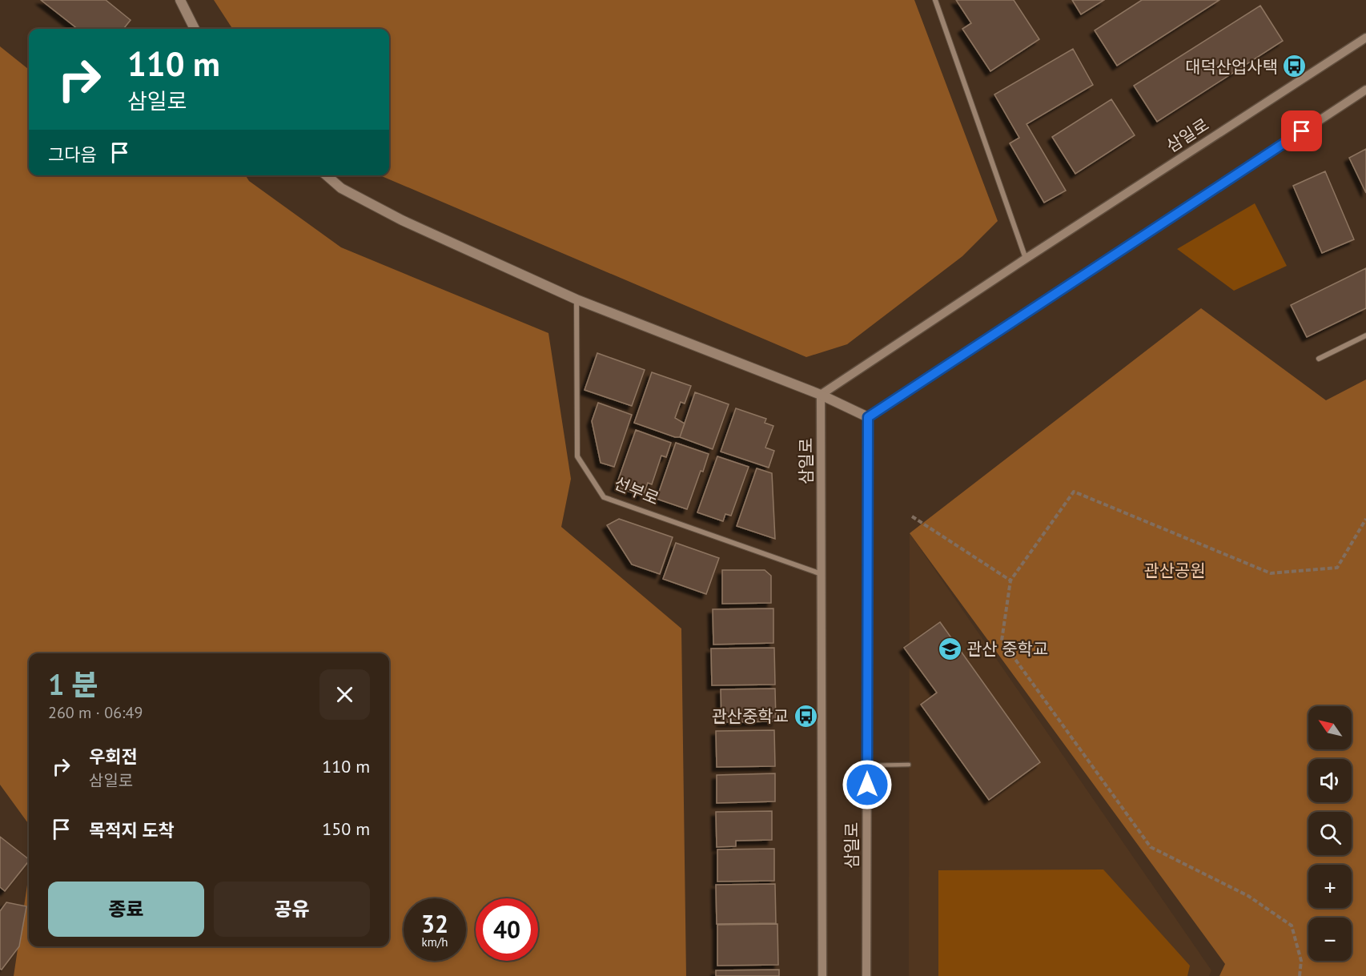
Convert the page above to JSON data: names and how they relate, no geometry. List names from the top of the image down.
{
  "streets": {
    "street": ["삼일로", "선부로"]
  },
  "crossings": [
    ["삼일로", "선부로"]
  ],
  "parks": ["관산공원"],
  "places": {
    "bus stop": ["대덕산업사택", "관산중학교"],
    "school or university": ["관산 중학교"]
  },
  "north": "top left",
  "page": {
    "turn": ["110 m", "삼일로"],
    "then": "그다음",
    "heading": ["1 분", "260 m · 06:49"],
    "map_buttons": ["+", "−"],
    "list": [
      {
        "name": "우회전",
        "note": "삼일로",
        "value": "110 m"
      },
      {
        "name": "목적지 도착",
        "value": "150 m"
      }
    ],
    "buttons": ["종료", "공유"],
    "speed": "32 km/h",
    "limit": "40"
  }
}
